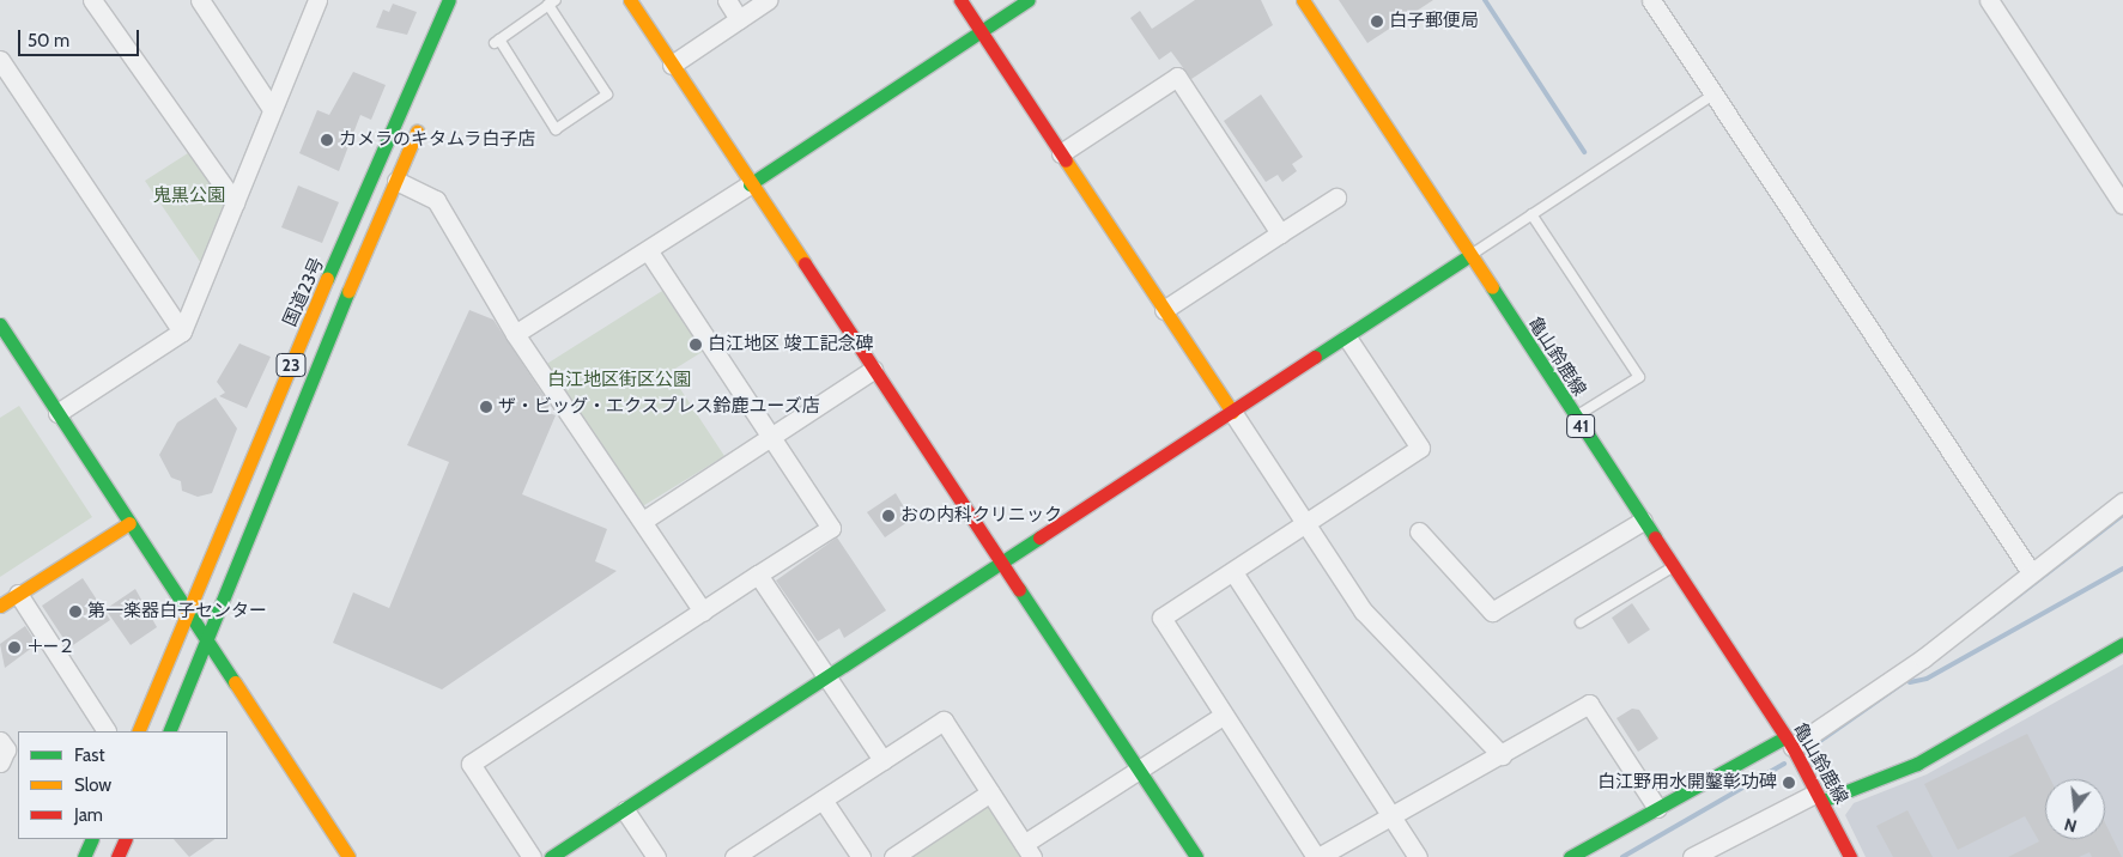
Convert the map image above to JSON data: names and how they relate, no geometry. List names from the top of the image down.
{
  "streets": {
    "main road": [
      "国道23号",
      "亀山鈴鹿線",
      "23",
      "41"
    ]
  },
  "parks": ["鬼黒公園", "白江地区街区公園"],
  "places": [
    "白子郵便局",
    "カメラのキタムラ白子店",
    "白江地区 竣工記念碑",
    "ザ・ビッグ・エクスプレス鈴鹿ユーズ店",
    "おの内科クリニック",
    "第一楽器白子センター",
    "＋―２",
    "白江野用水開鑿彰功碑"
  ],
  "legend": ["Fast", "Slow", "Jam"],
  "scale_bar": "50 m",
  "north": "bottom"
}
